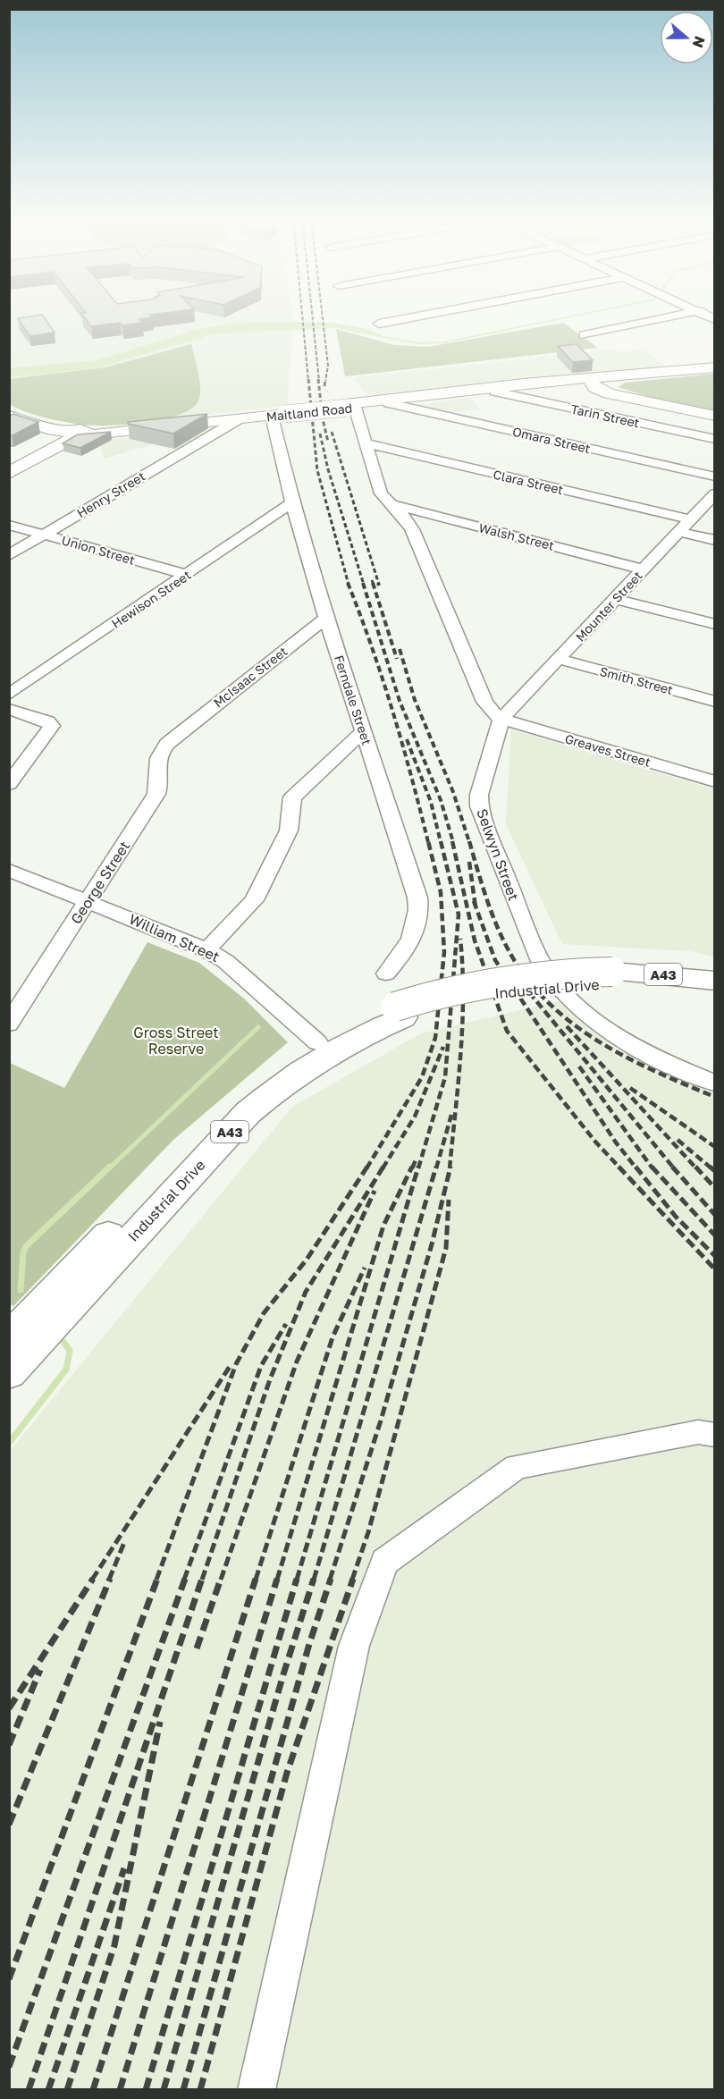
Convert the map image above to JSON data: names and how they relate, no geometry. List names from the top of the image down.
{
  "streets": {
    "highway": ["A43", "Industrial Drive"],
    "main road": ["Maitland Road"],
    "street": [
      "Tarin Street",
      "Omara Street",
      "Clara Street",
      "Henry Street",
      "Walsh Street",
      "Union Street",
      "Hewison Street",
      "Mounter Street",
      "McIsaac Street",
      "Smith Street",
      "Ferndale Street",
      "Greaves Street",
      "Selwyn Street",
      "George Street",
      "William Street"
    ]
  },
  "crossings": [
    ["Maitland Road", "Tarin Street"],
    ["Maitland Road", "Omara Street"],
    ["Maitland Road", "Henry Street"],
    ["Maitland Road", "Ferndale Street"],
    ["Clara Street", "Mounter Street"],
    ["Henry Street", "Union Street"],
    ["Walsh Street", "Mounter Street"],
    ["Union Street", "Hewison Street"],
    ["Hewison Street", "Ferndale Street"],
    ["Mounter Street", "Smith Street"],
    ["Mounter Street", "Greaves Street"],
    ["Mounter Street", "Selwyn Street"],
    ["McIsaac Street", "Ferndale Street"],
    ["McIsaac Street", "George Street"],
    ["Greaves Street", "Selwyn Street"],
    ["George Street", "William Street"],
    ["William Street", "Industrial Drive"]
  ],
  "parks": ["Gross Street Reserve"],
  "north": "right"
}
